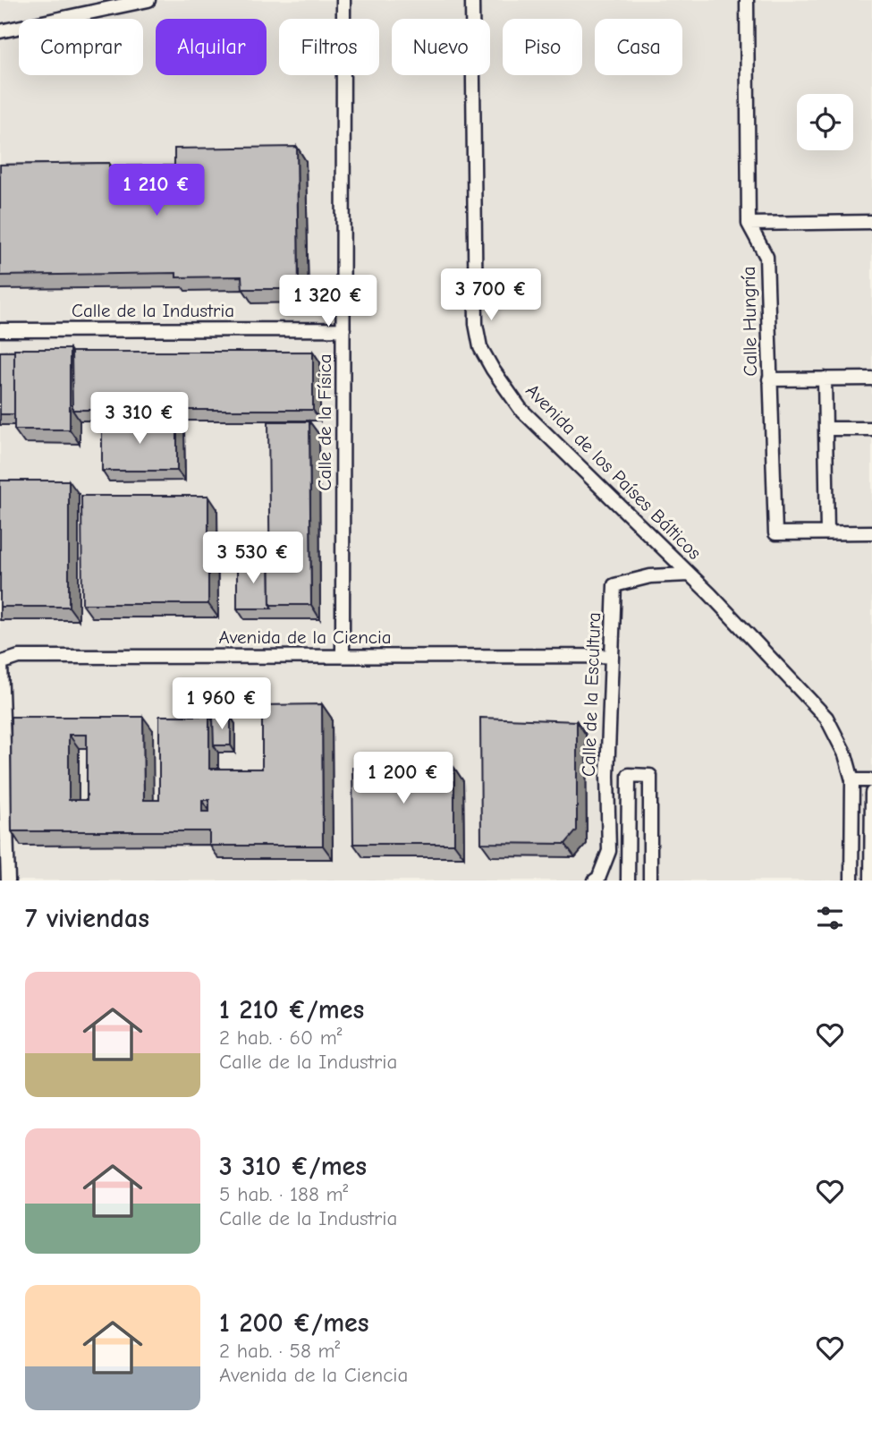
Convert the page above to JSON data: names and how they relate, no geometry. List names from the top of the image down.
{
  "streets": {
    "street": [
      "Calle de la Industria",
      "Calle Hungría",
      "Calle de la Física",
      "Avenida de los Países Bálticos",
      "Avenida de la Ciencia",
      "Calle de la Escultura"
    ]
  },
  "crossings": [
    ["Calle de la Industria", "Calle de la Física"],
    ["Calle de la Física", "Avenida de la Ciencia"],
    ["Avenida de los Países Bálticos", "Calle de la Escultura"],
    ["Avenida de la Ciencia", "Calle de la Escultura"]
  ],
  "page": {
    "chip": [
      "Comprar",
      "Alquilar",
      "Filtros",
      "Nuevo",
      "Piso",
      "Casa"
    ],
    "price": [
      "1 210 €",
      "3 700 €",
      "1 320 €",
      "3 310 €",
      "3 530 €",
      "1 960 €",
      "1 200 €"
    ],
    "heading": "7 viviendas",
    "list": [
      {
        "name": "1 210 €/mes",
        "note": "2 hab. · 60 m² · Calle de la Industria"
      },
      {
        "name": "3 310 €/mes",
        "note": "5 hab. · 188 m² · Calle de la Industria"
      },
      {
        "name": "1 200 €/mes",
        "note": "2 hab. · 58 m² · Avenida de la Ciencia"
      }
    ]
  }
}
